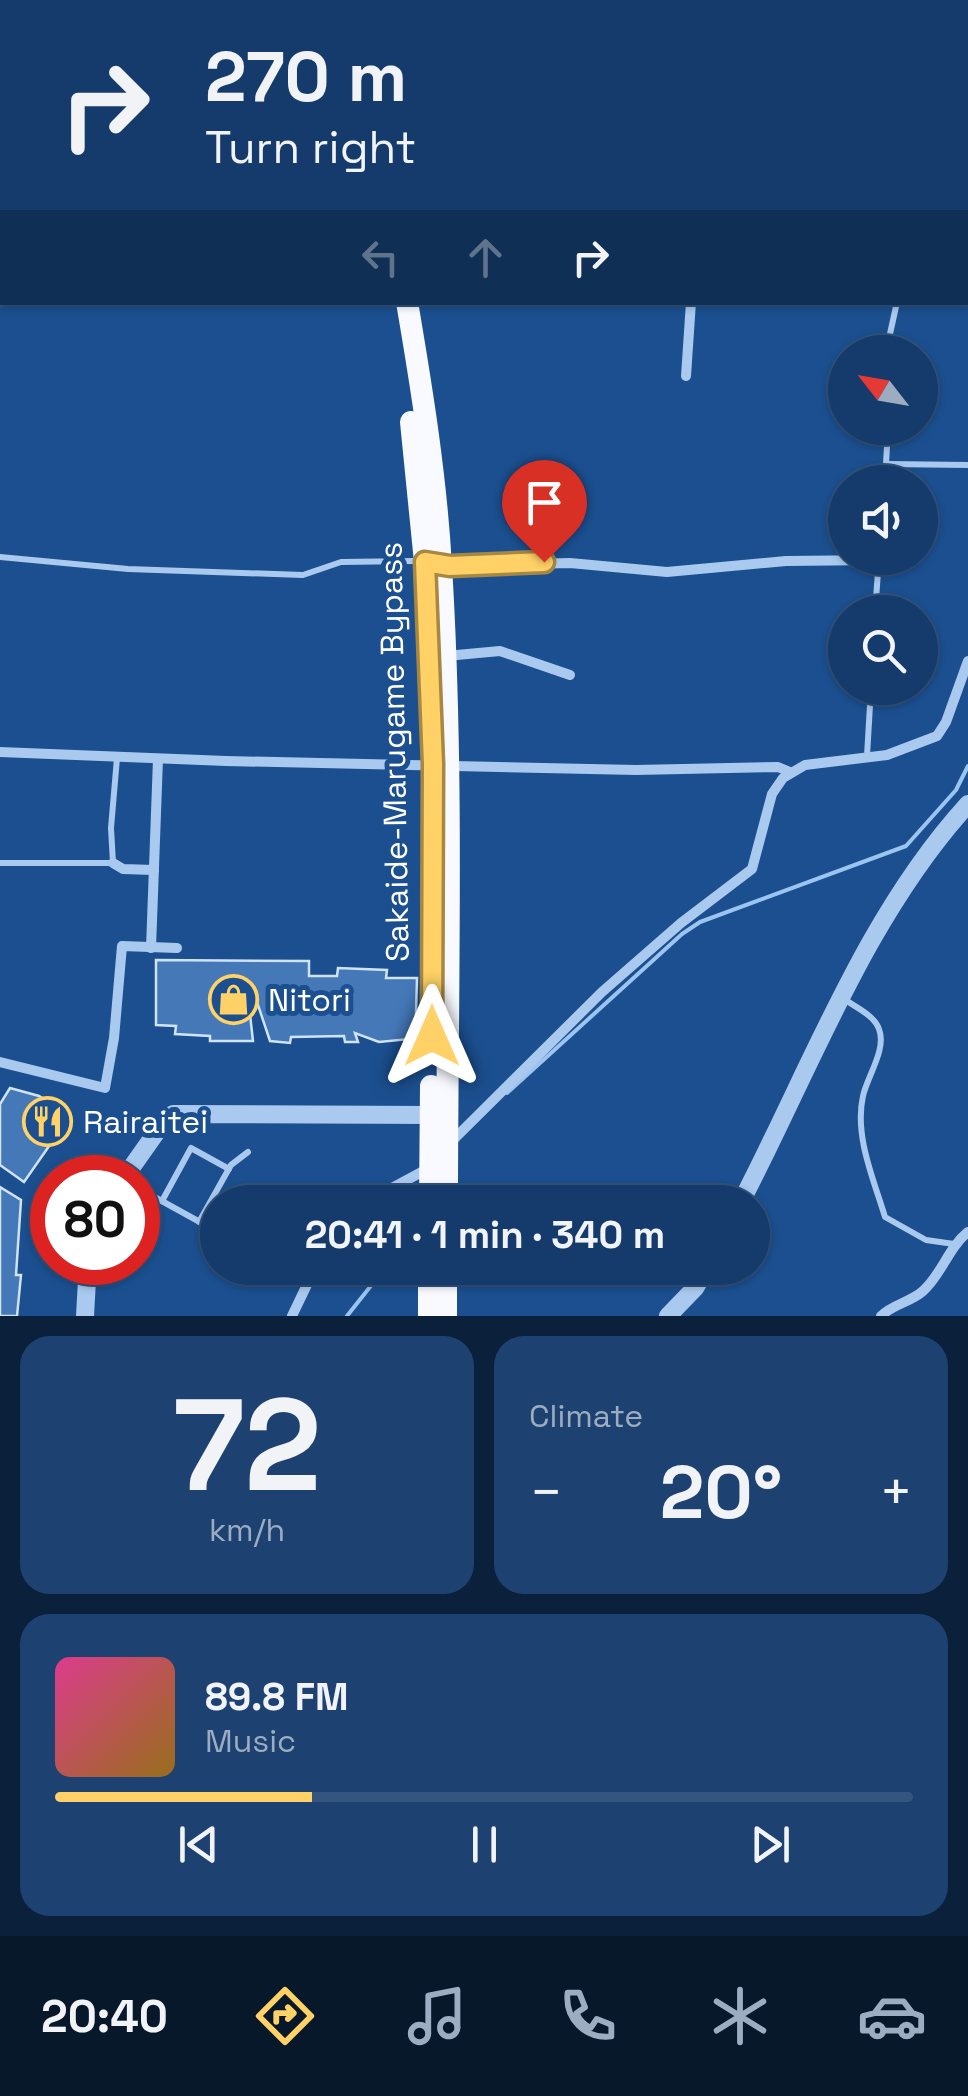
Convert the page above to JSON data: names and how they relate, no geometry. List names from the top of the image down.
{
  "streets": {
    "highway": ["Sakaide-Marugame Bypass"]
  },
  "places": {
    "shop": ["Nitori"],
    "restaurant": ["Rairaitei"]
  },
  "north": "top left",
  "page": {
    "turn": ["270 m", "Turn right"],
    "limit": "80",
    "trip": "20:41 · 1 min · 340 m",
    "tile": [
      ["72", "km/h"],
      "Climate"
    ],
    "heat": ["−", "20°", "+"],
    "song": ["89.8 FM", "Music"],
    "tabs": "20:40"
  }
}
